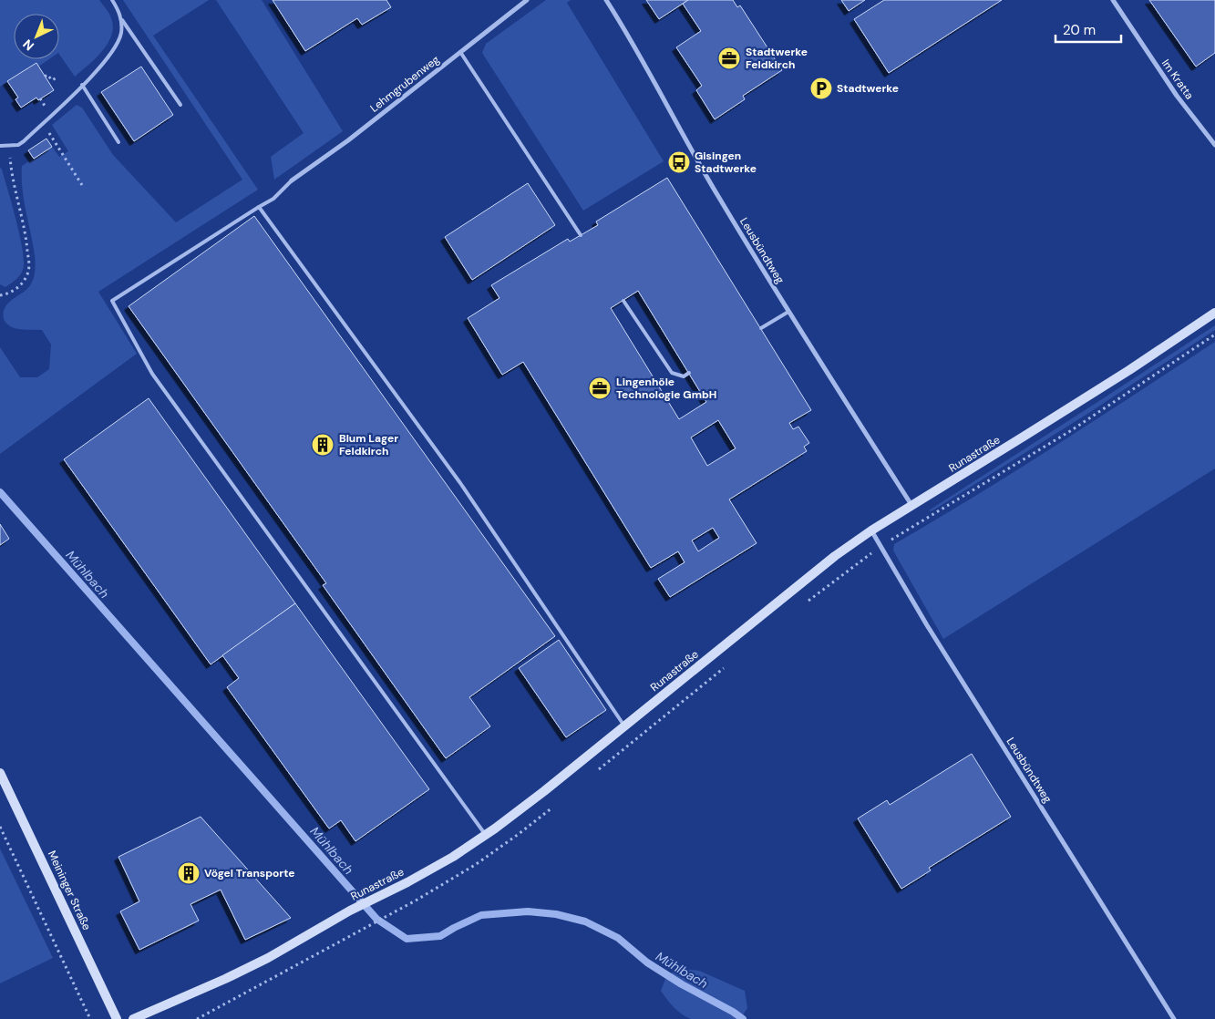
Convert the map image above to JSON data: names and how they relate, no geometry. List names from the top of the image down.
{
  "streets": {
    "street": [
      "Im Kratta",
      "Lehmgrubenweg",
      "Leusbündtweg",
      "Runastraße",
      "Meininger Straße"
    ]
  },
  "crossings": [
    ["Leusbündtweg", "Runastraße"]
  ],
  "water": ["Mühlbach"],
  "places": {
    "office": ["Stadtwerke Feldkirch", "Lingenhöle Technologie GmbH"],
    "parking": ["Stadtwerke"],
    "bus stop": ["Gisingen Stadtwerke"],
    "building": ["Blum Lager Feldkirch", "Vögel Transporte"]
  },
  "scale_bar": "20 m",
  "north": "bottom left"
}
